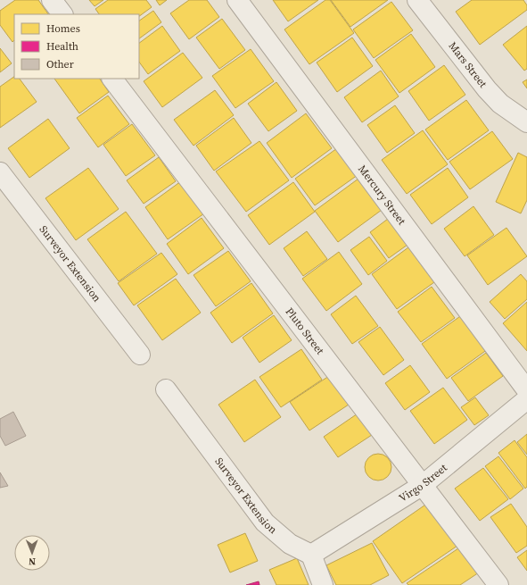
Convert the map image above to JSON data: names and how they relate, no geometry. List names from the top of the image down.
{
  "streets": {
    "street": [
      "Mars Street",
      "Mercury Street",
      "Surveyor Extension",
      "Pluto Street",
      "Virgo Street"
    ]
  },
  "crossings": [
    ["Surveyor Extension", "Virgo Street"],
    ["Pluto Street", "Virgo Street"]
  ],
  "legend": ["Homes", "Health", "Other"],
  "north": "bottom"
}
